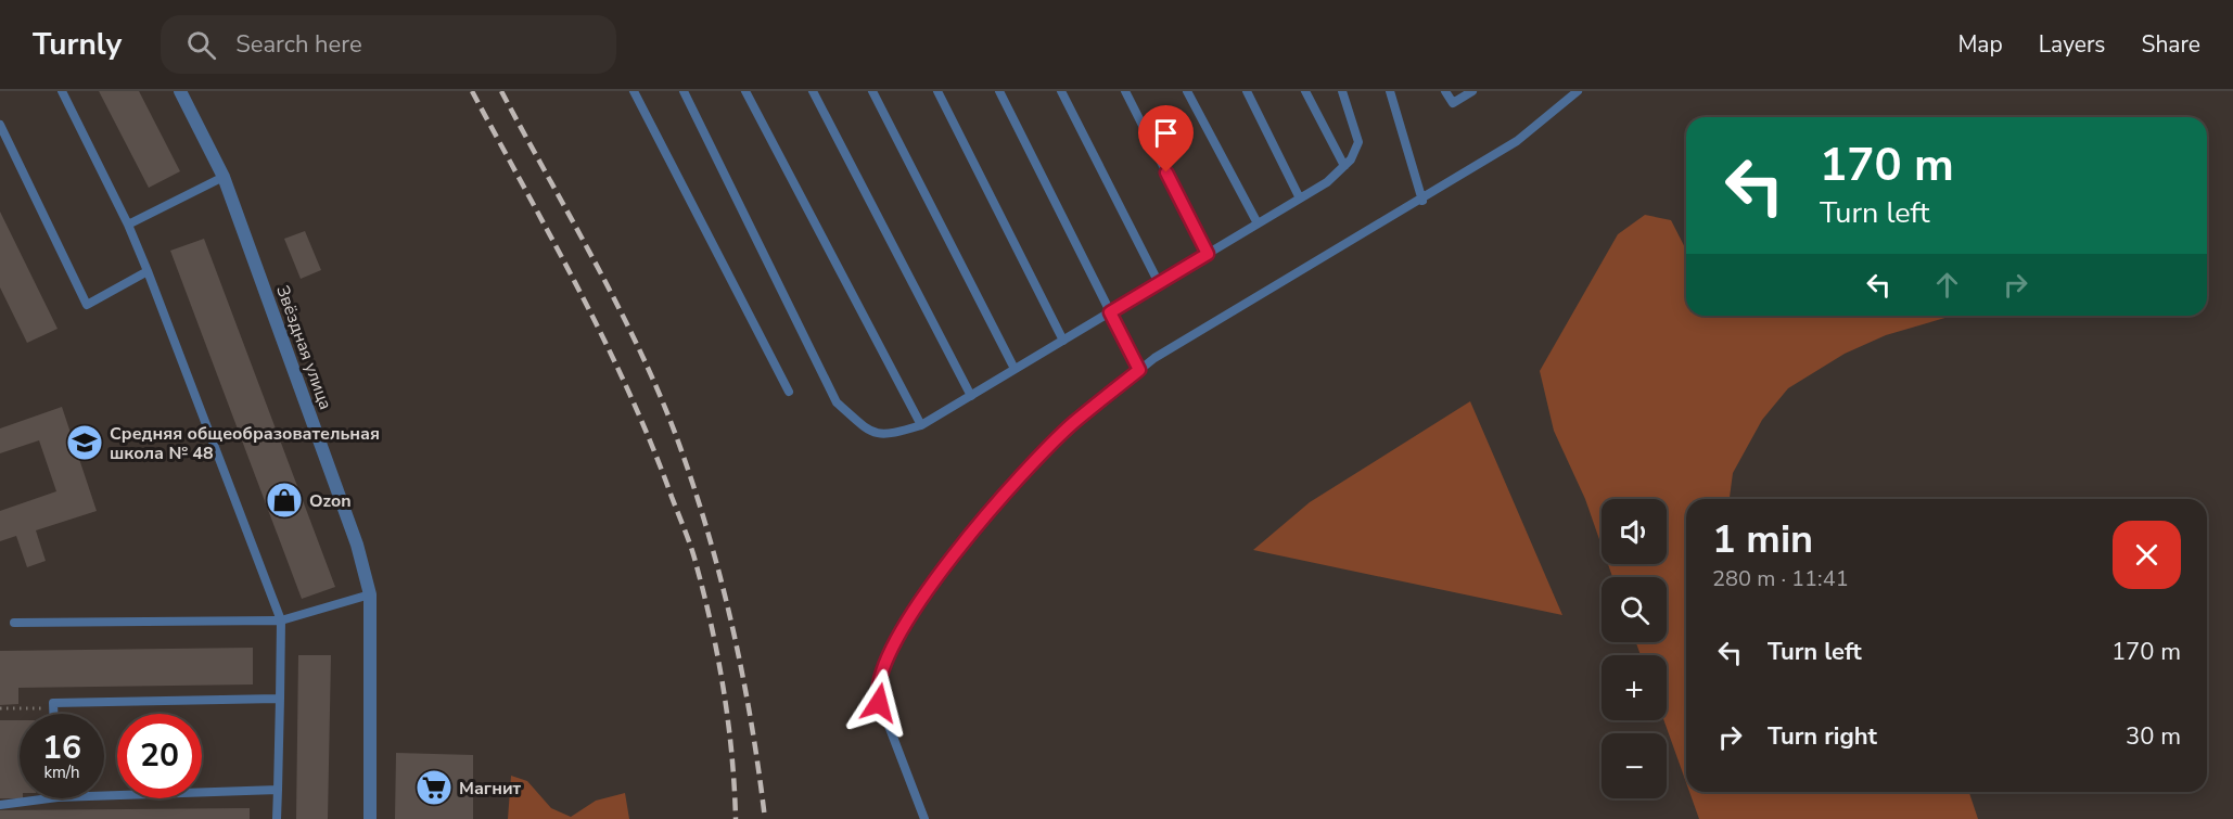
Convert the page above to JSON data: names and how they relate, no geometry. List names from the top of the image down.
{
  "streets": {
    "street": ["Звёздная улица"]
  },
  "places": {
    "school or university": ["Средняя общеобразовательная школа № 48"],
    "shop": ["Ozon"],
    "supermarket": ["Магнит"]
  },
  "page": {
    "header": "Turnly",
    "search": "Search here",
    "nav": ["Map", "Layers", "Share"],
    "turn": ["170 m", "Turn left"],
    "map_buttons": ["+", "−"],
    "heading": ["1 min", "280 m · 11:41"],
    "list": [
      {
        "name": "Turn left",
        "value": "170 m"
      },
      {
        "name": "Turn right",
        "value": "30 m"
      }
    ],
    "speed": "16 km/h",
    "limit": "20"
  }
}
